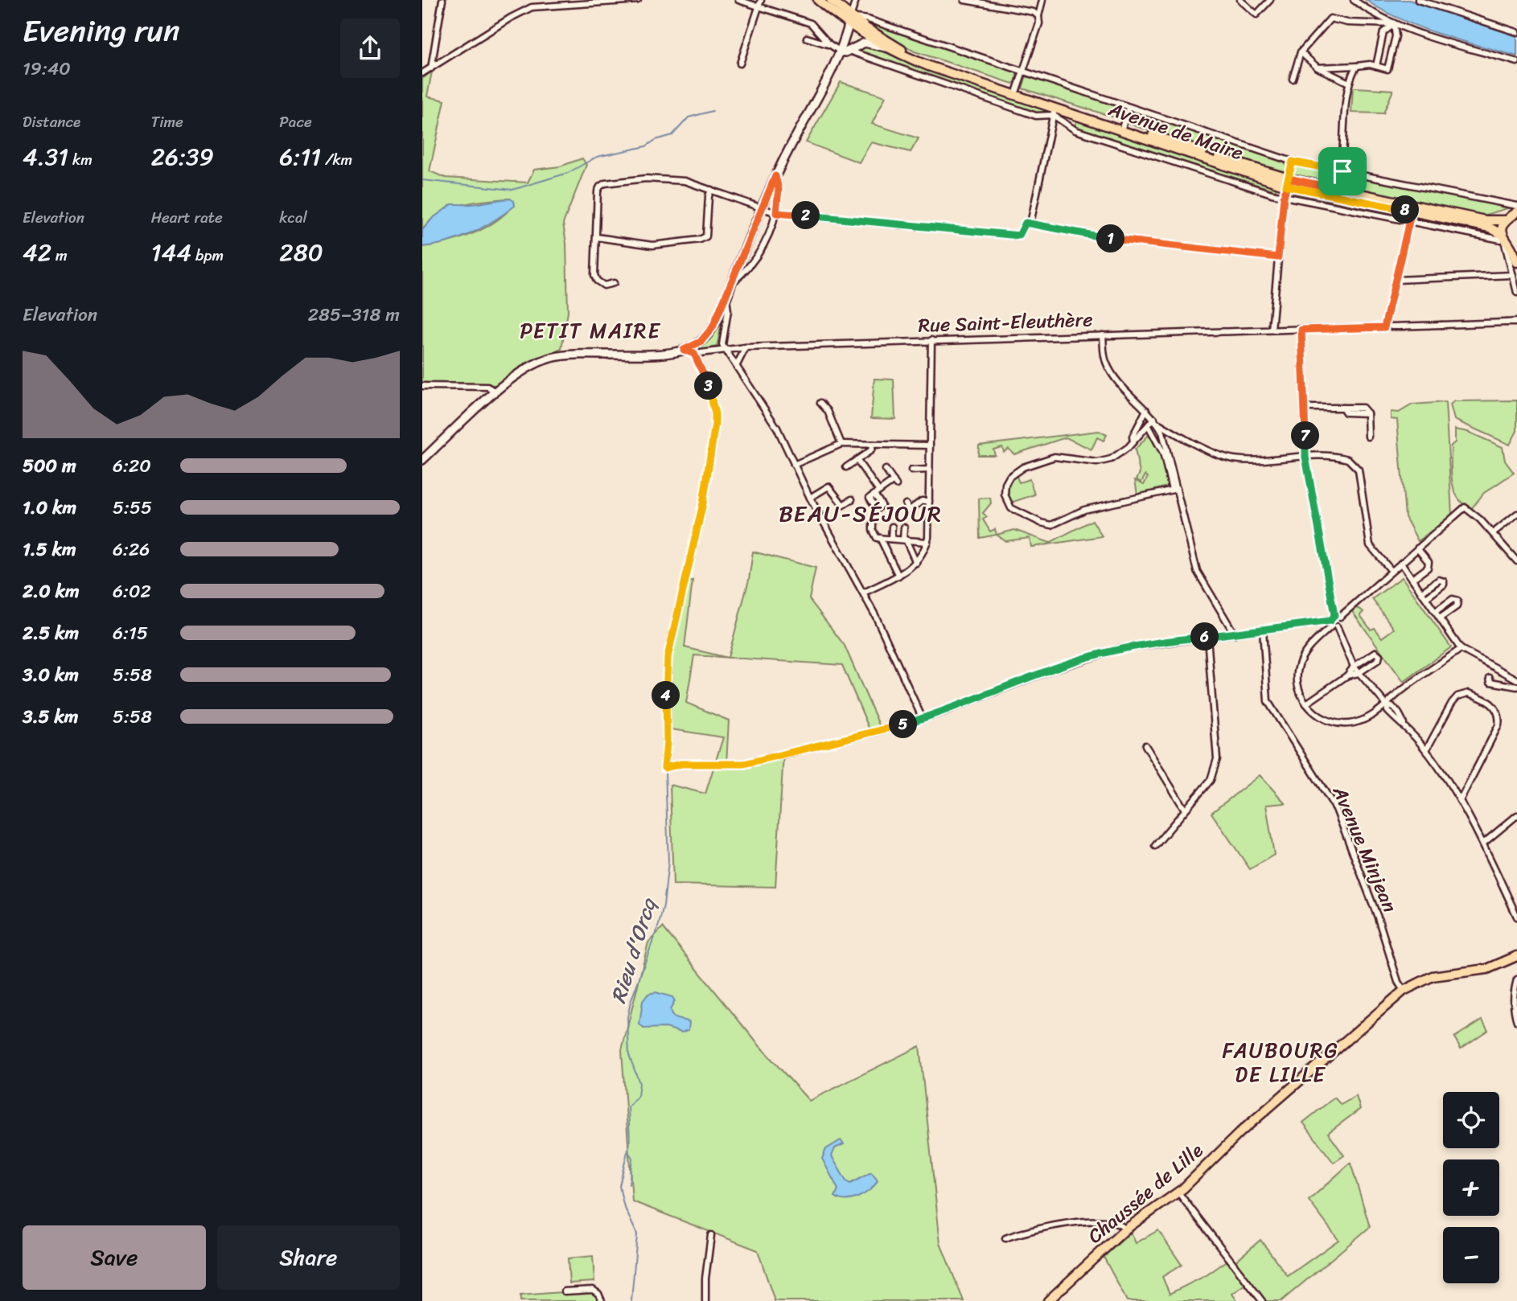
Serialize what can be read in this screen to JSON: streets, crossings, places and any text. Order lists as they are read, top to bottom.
{
  "streets": {
    "main road": ["Avenue de Maire", "Chaussée de Lille"],
    "street": ["Rue Saint-Eleuthère", "Avenue Minjean"]
  },
  "crossings": [
    ["Avenue Minjean", "Chaussée de Lille"]
  ],
  "districts": ["PETIT MAIRE", "BEAU-SÉJOUR", "FAUBOURG DE LILLE"],
  "water": ["Rieu d'Orcq"],
  "page": {
    "heading": ["Evening run", "19:40"],
    "stats": [
      ["Distance", "4.31 km"],
      ["Time", "26:39"],
      ["Pace", "6:11 /km"],
      ["Elevation", "42 m"],
      ["Heart rate", "144 bpm"],
      ["kcal", "280"]
    ],
    "pins": [
      "8",
      "2",
      "1",
      "3",
      "7",
      "6",
      "4",
      "5"
    ],
    "chart": ["Elevation", "285–318 m"],
    "list": [
      {
        "name": "500 m",
        "note": "6:20"
      },
      {
        "name": "1.0 km",
        "note": "5:55"
      },
      {
        "name": "1.5 km",
        "note": "6:26"
      },
      {
        "name": "2.0 km",
        "note": "6:02"
      },
      {
        "name": "2.5 km",
        "note": "6:15"
      },
      {
        "name": "3.0 km",
        "note": "5:58"
      },
      {
        "name": "3.5 km",
        "note": "5:58"
      }
    ],
    "map_buttons": ["+", "−"],
    "buttons": ["Save", "Share"]
  }
}
